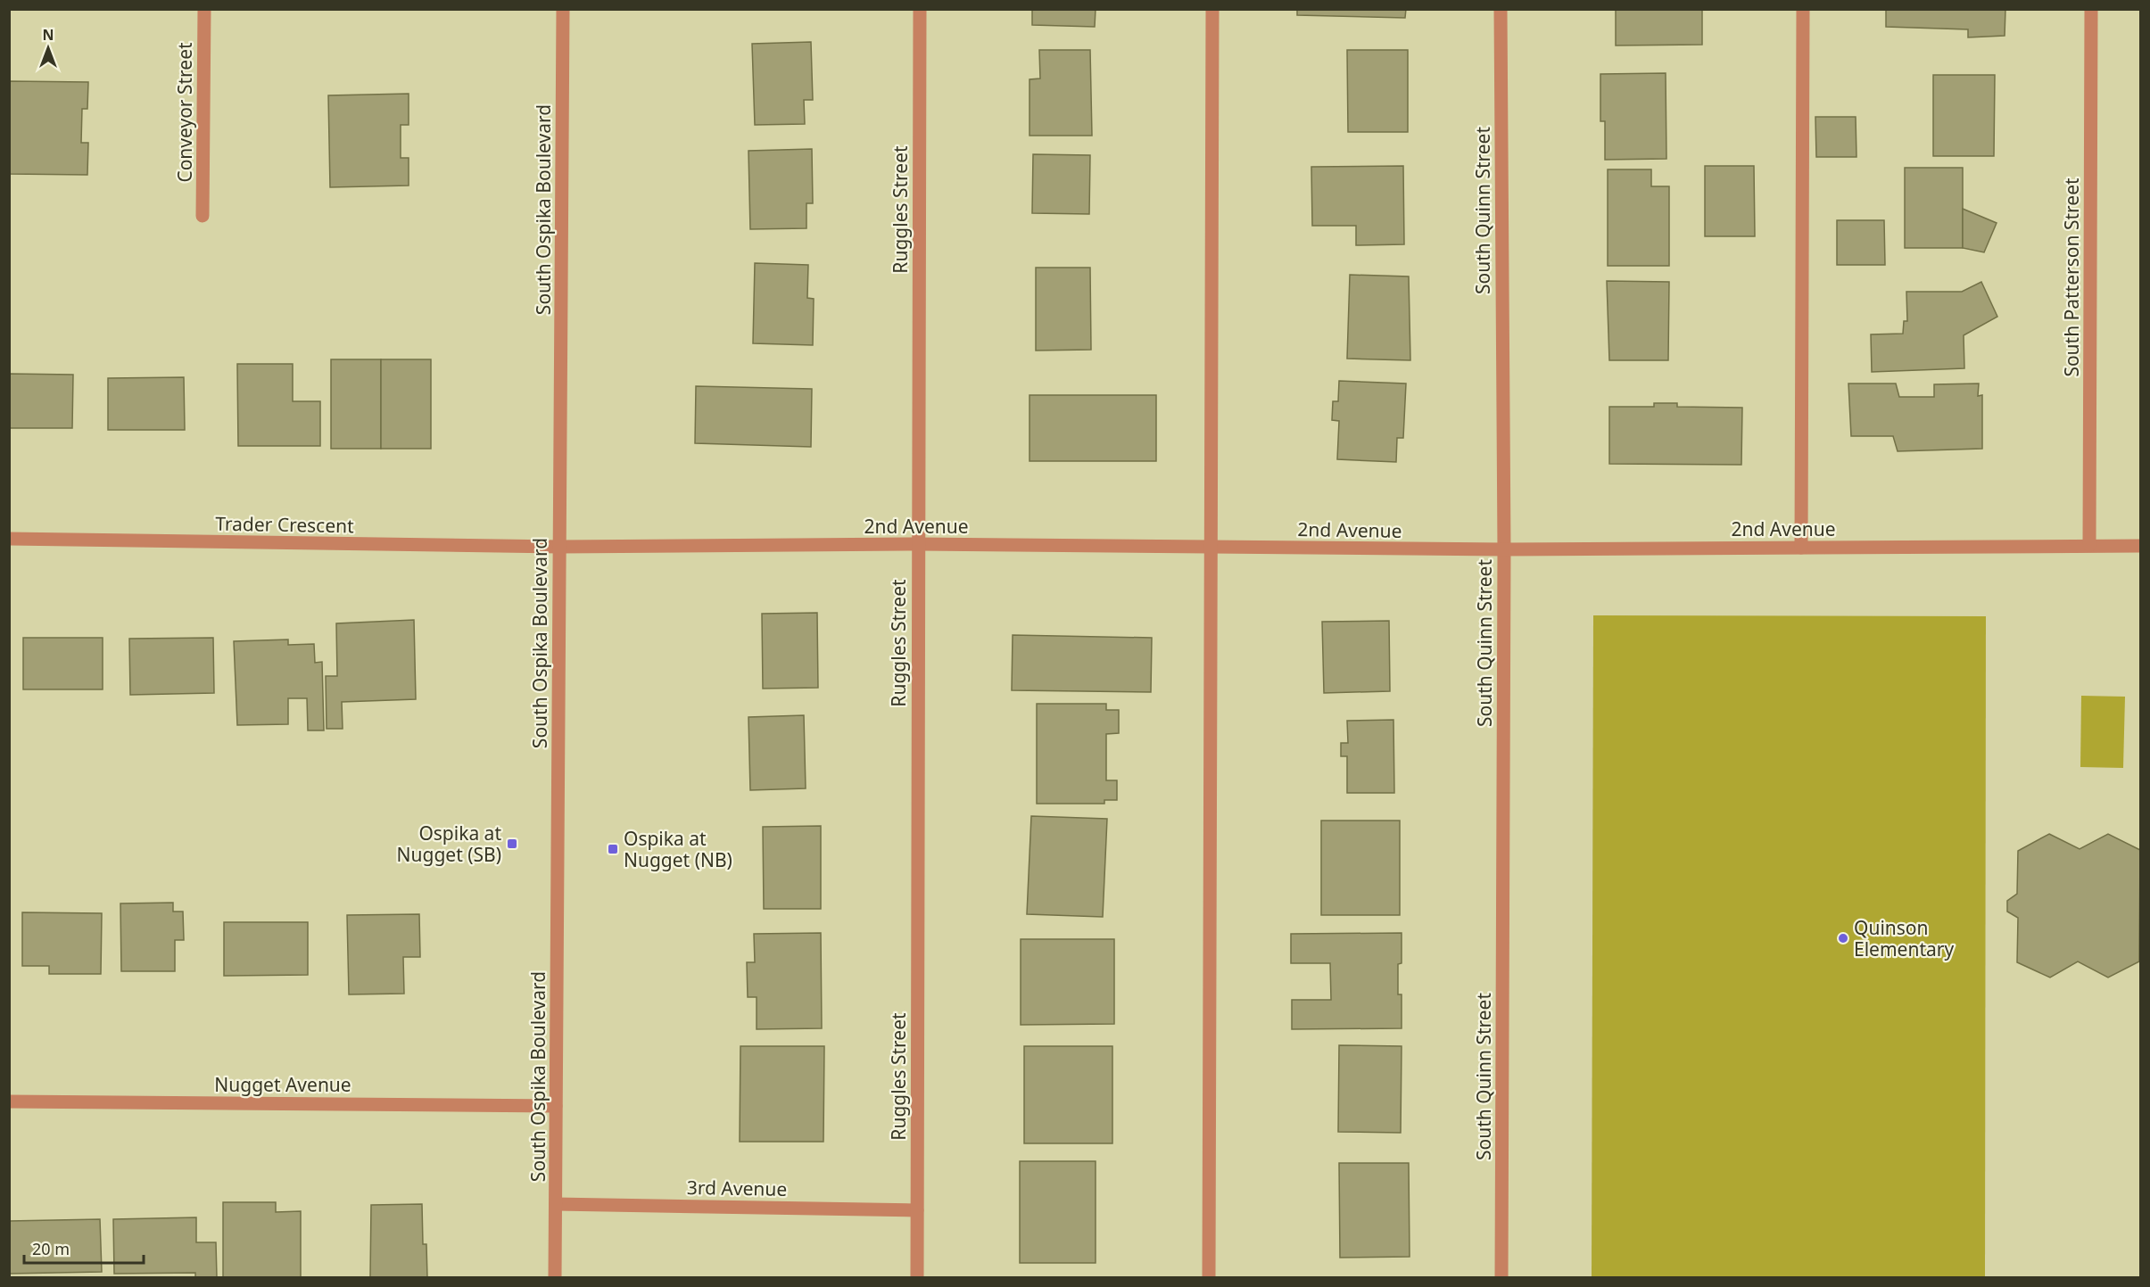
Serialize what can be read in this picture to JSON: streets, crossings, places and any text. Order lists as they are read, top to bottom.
{
  "streets": {
    "street": [
      "Conveyor Street",
      "South Ospika Boulevard",
      "Ruggles Street",
      "South Quinn Street",
      "South Patterson Street",
      "Trader Crescent",
      "2nd Avenue",
      "Nugget Avenue",
      "3rd Avenue"
    ]
  },
  "crossings": [
    ["South Ospika Boulevard", "Trader Crescent"],
    ["South Ospika Boulevard", "2nd Avenue"],
    ["South Ospika Boulevard", "Nugget Avenue"],
    ["South Ospika Boulevard", "3rd Avenue"],
    ["Ruggles Street", "2nd Avenue"],
    ["Ruggles Street", "3rd Avenue"],
    ["South Quinn Street", "2nd Avenue"],
    ["South Patterson Street", "2nd Avenue"],
    ["Trader Crescent", "2nd Avenue"]
  ],
  "places": {
    "transit": ["Ospika at Nugget (SB)", "Ospika at Nugget (NB)"],
    "other": ["Quinson Elementary"]
  },
  "scale_bar": "20 m",
  "north": "top"
}
